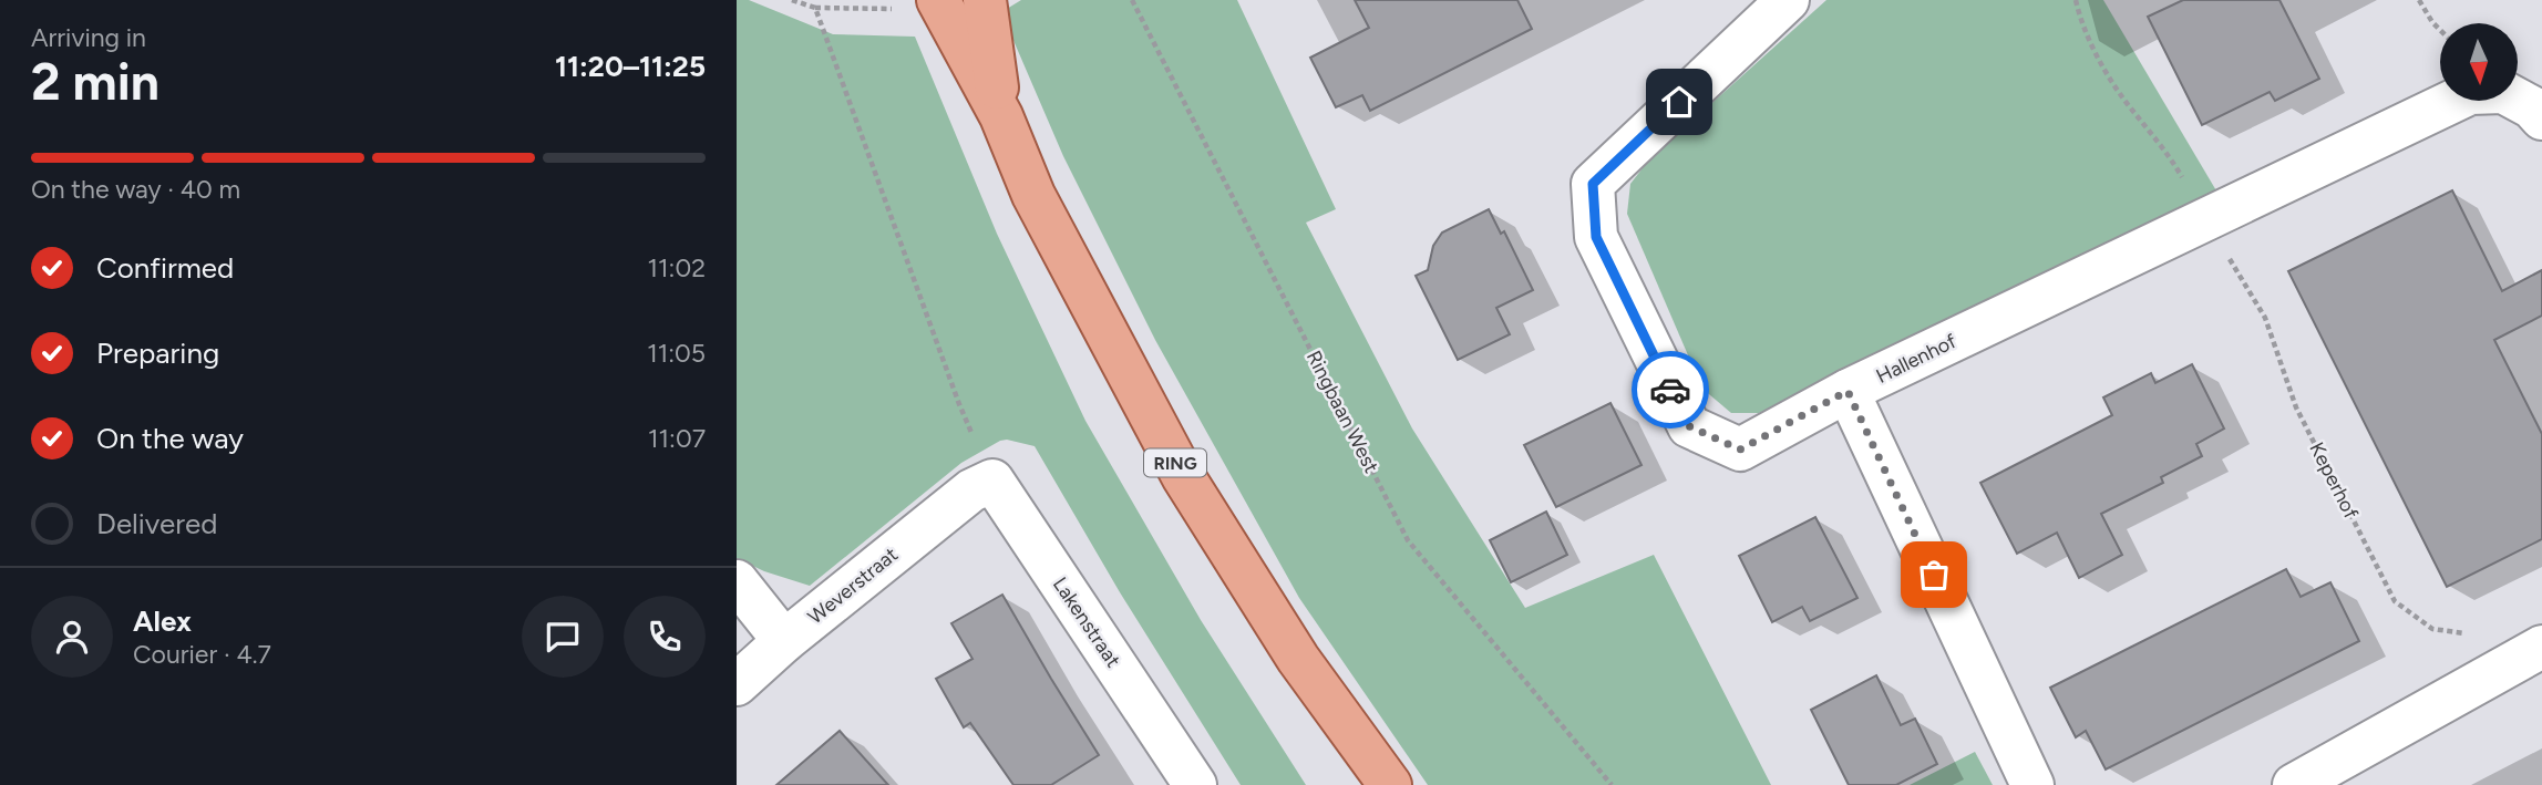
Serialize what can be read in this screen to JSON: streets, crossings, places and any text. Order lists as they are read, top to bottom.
{
  "streets": {
    "main road": ["RING"],
    "street": ["Hallenhof", "Weverstraat", "Lakenstraat"],
    "path": ["Ringbaan West", "Keperhof"]
  },
  "crossings": [
    ["Hallenhof", "Keperhof"],
    ["Weverstraat", "Lakenstraat"]
  ],
  "north": "bottom",
  "page": {
    "heading": ["2 min", "Arriving in", "11:20–11:25"],
    "panel": ["Alex", "Courier · 4.7"],
    "bar": "On the way · 40 m",
    "list": [
      ["Confirmed", "11:02"],
      ["Preparing", "11:05"],
      ["On the way", "11:07"],
      "Delivered"
    ]
  }
}
